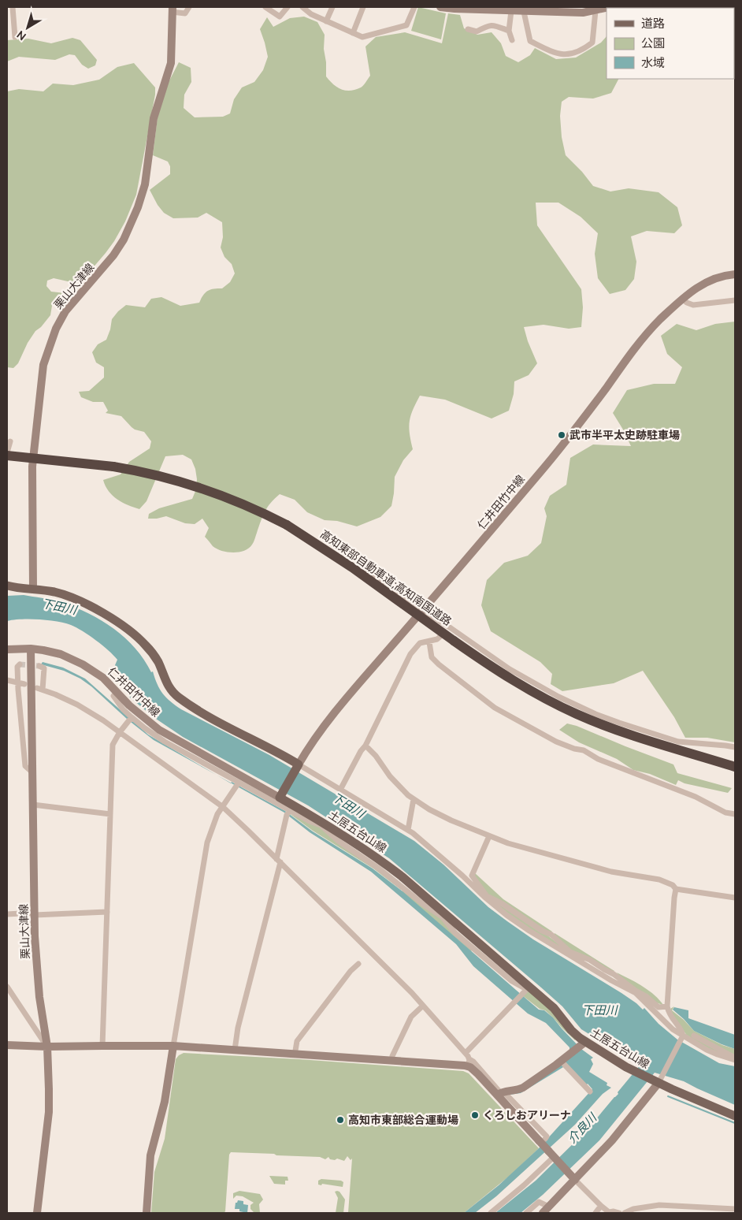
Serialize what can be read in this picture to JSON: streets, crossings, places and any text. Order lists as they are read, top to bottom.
{
  "streets": {
    "highway": ["高知東部自動車道;高知南国道路"],
    "main road": ["栗山大津線", "仁井田竹中線", "土居五台山線"]
  },
  "crossings": [
    ["栗山大津線", "仁井田竹中線"],
    ["仁井田竹中線", "土居五台山線"]
  ],
  "water": ["下田川", "介良川"],
  "places": ["武市半平太史跡駐車場", "くろしおアリーナ", "高知市東部総合運動場"],
  "legend": ["道路", "公園", "水域"],
  "north": "bottom left"
}
